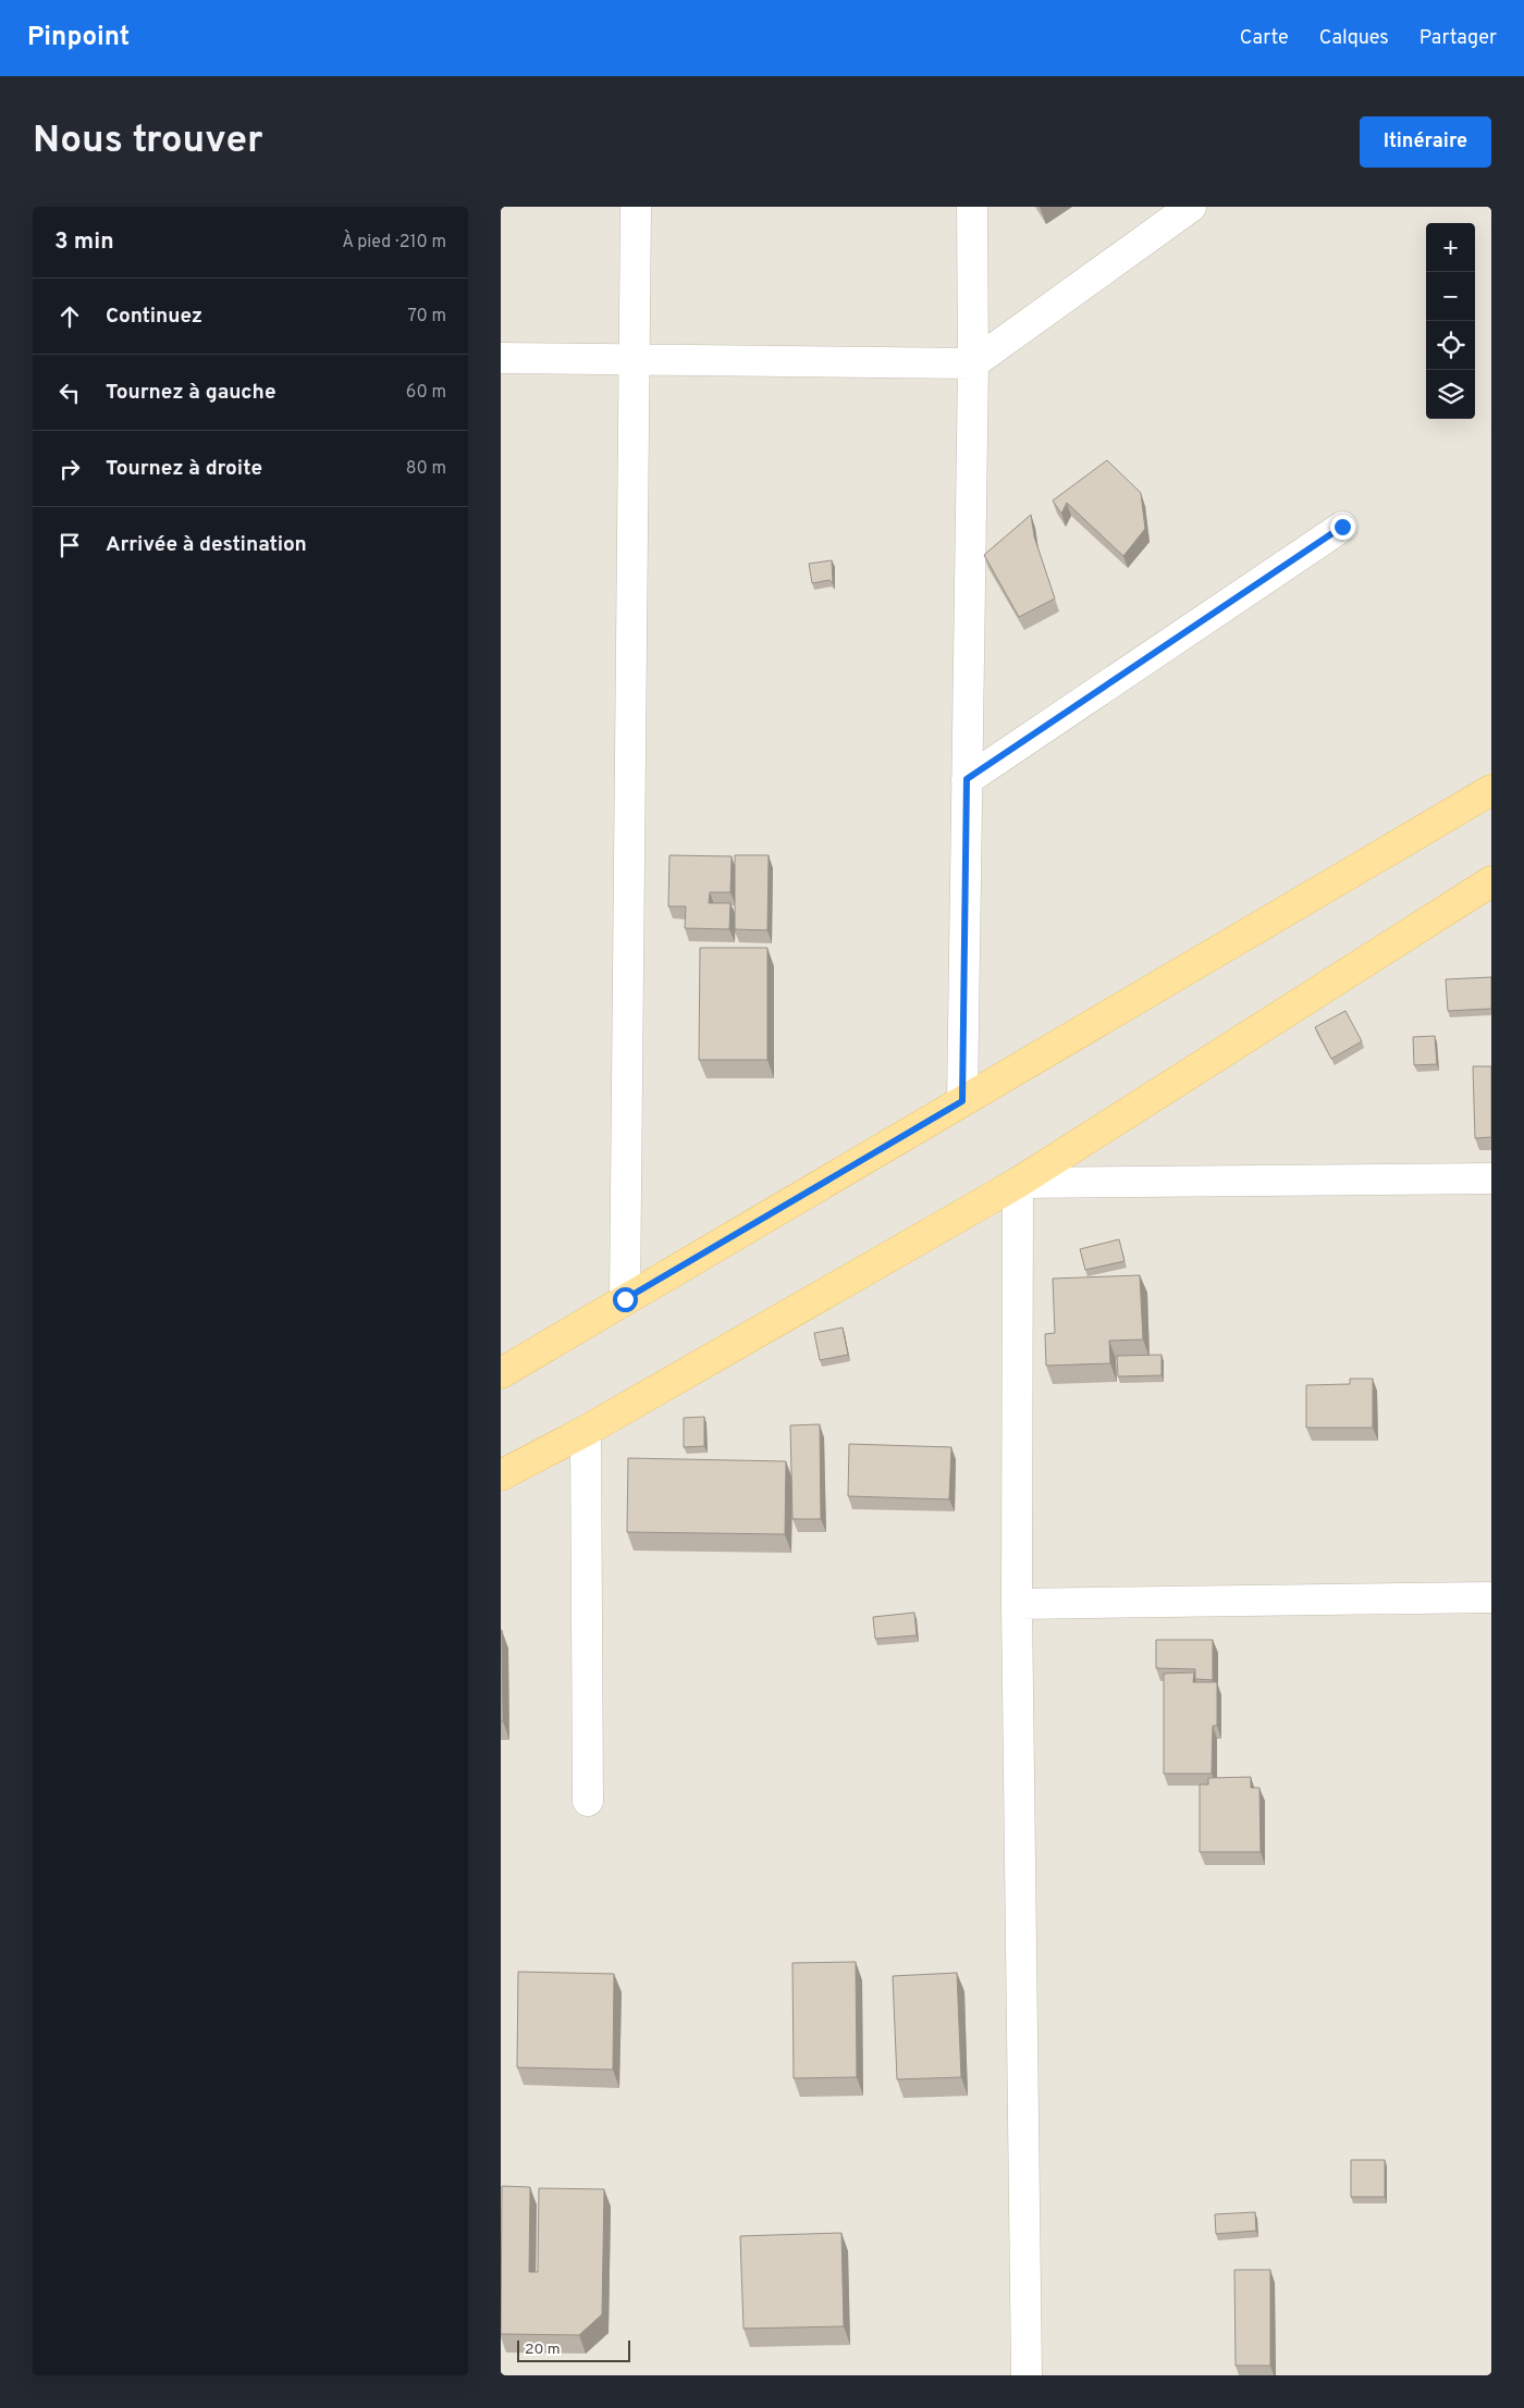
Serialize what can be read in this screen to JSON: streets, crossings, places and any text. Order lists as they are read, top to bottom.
{
  "scale_bar": "20 m",
  "page": {
    "header": "Pinpoint",
    "nav": ["Carte", "Calques", "Partager"],
    "buttons": "Itinéraire",
    "title": "Nous trouver",
    "heading": ["3 min", "À pied · 210 m"],
    "map_buttons": ["+", "−"],
    "list": [
      ["Continuez", "70 m"],
      ["Tournez à gauche", "60 m"],
      ["Tournez à droite", "80 m"],
      "Arrivée à destination"
    ],
    "scale": "20 m"
  }
}
